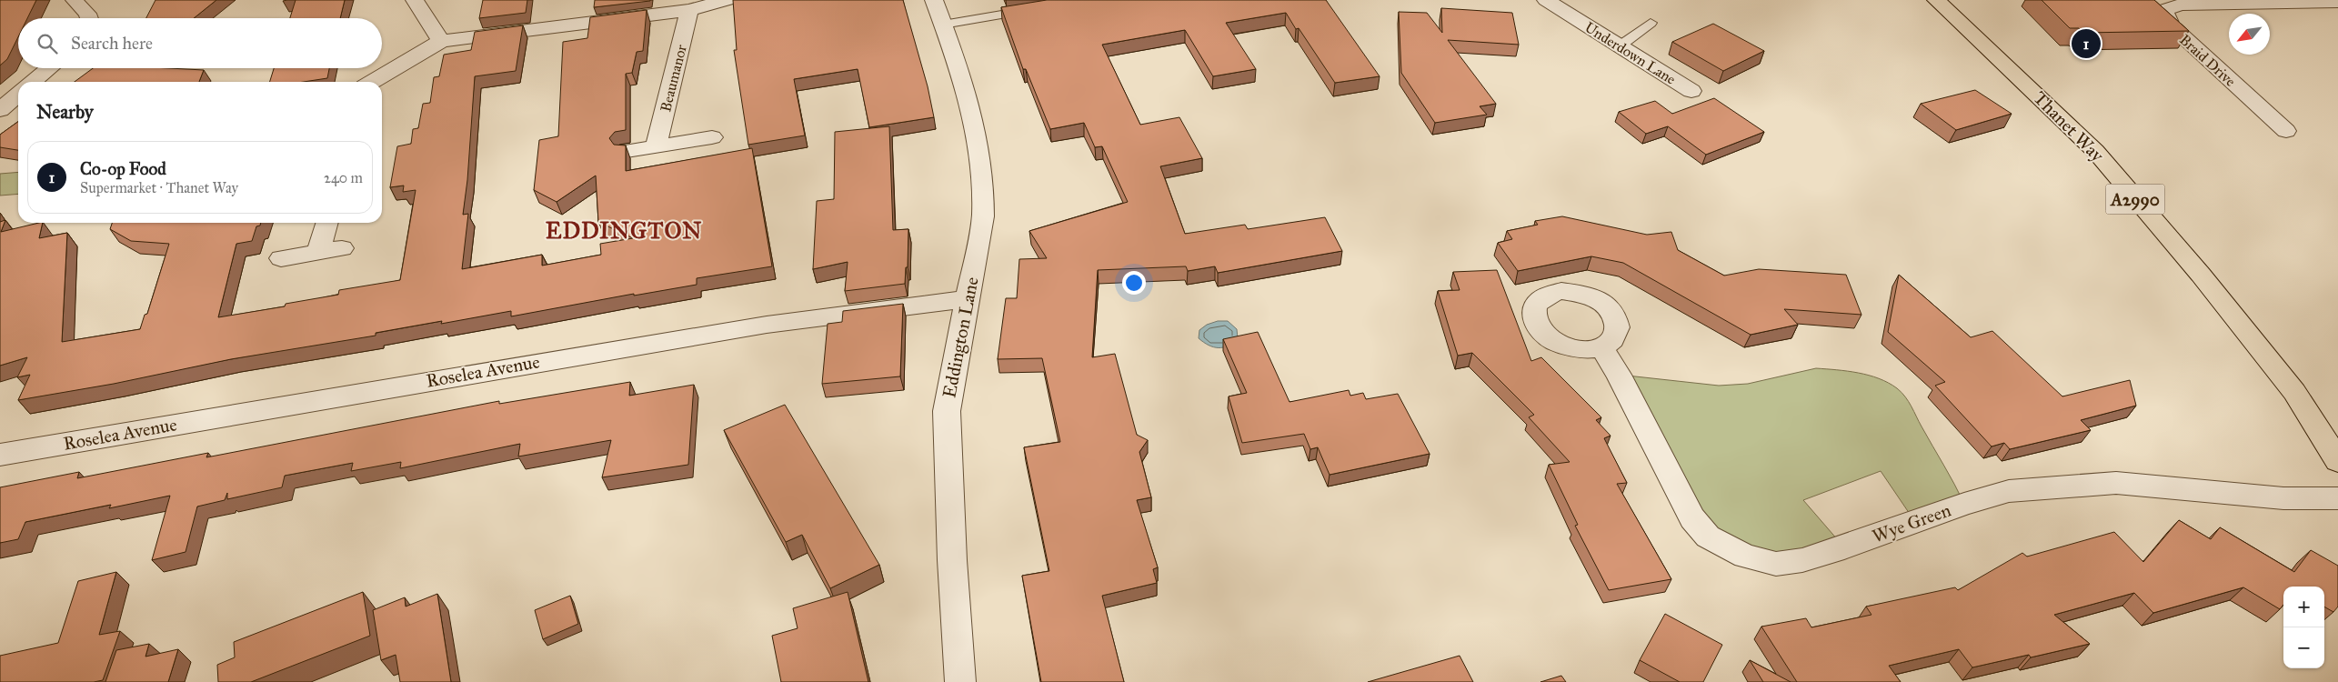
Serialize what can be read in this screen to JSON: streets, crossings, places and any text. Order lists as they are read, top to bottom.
{
  "streets": {
    "main road": ["Thanet Way", "A2990"],
    "street": [
      "Underdown Lane",
      "Braid Drive",
      "Beaumanor",
      "Eddington Lane",
      "Roselea Avenue",
      "Wye Green"
    ]
  },
  "crossings": [
    ["Eddington Lane", "Roselea Avenue"]
  ],
  "districts": ["EDDINGTON"],
  "north": "bottom left",
  "page": {
    "search": "Search here",
    "pins": "1",
    "heading": "Nearby",
    "list": [
      {
        "mark": "1",
        "name": "Co-op Food",
        "note": "Supermarket · Thanet Way",
        "value": "240 m"
      }
    ],
    "map_buttons": ["+", "−"]
  }
}
